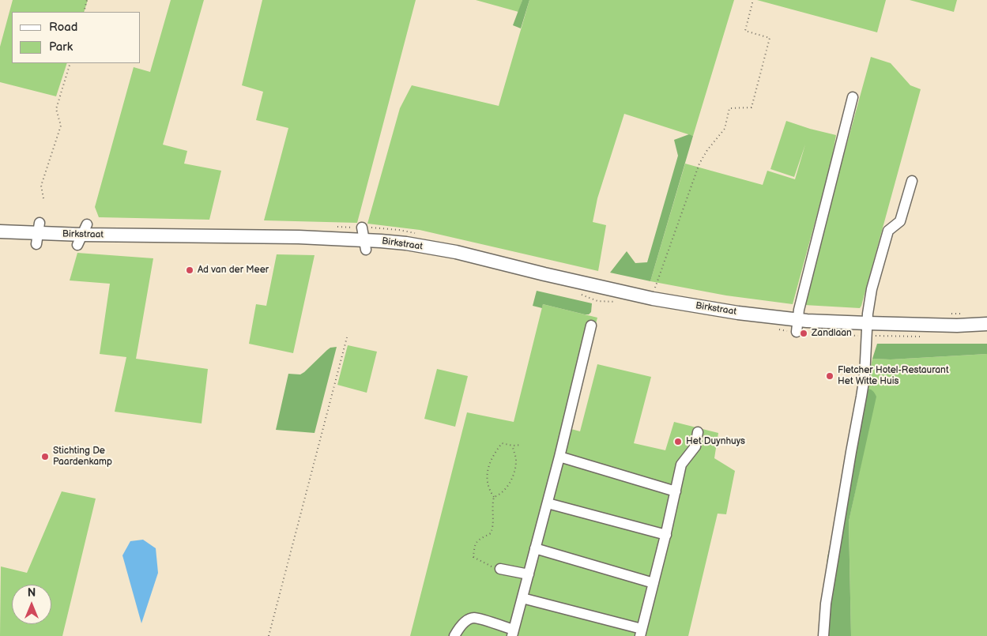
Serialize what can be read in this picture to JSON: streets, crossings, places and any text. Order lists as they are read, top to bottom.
{
  "streets": {
    "main road": ["Birkstraat"]
  },
  "places": [
    "Ad van der Meer",
    "Zandlaan",
    "Fletcher Hotel-Restaurant Het Witte Huis",
    "Het Duynhuys",
    "Stichting De Paardenkamp"
  ],
  "legend": ["Road", "Park"],
  "north": "top"
}
